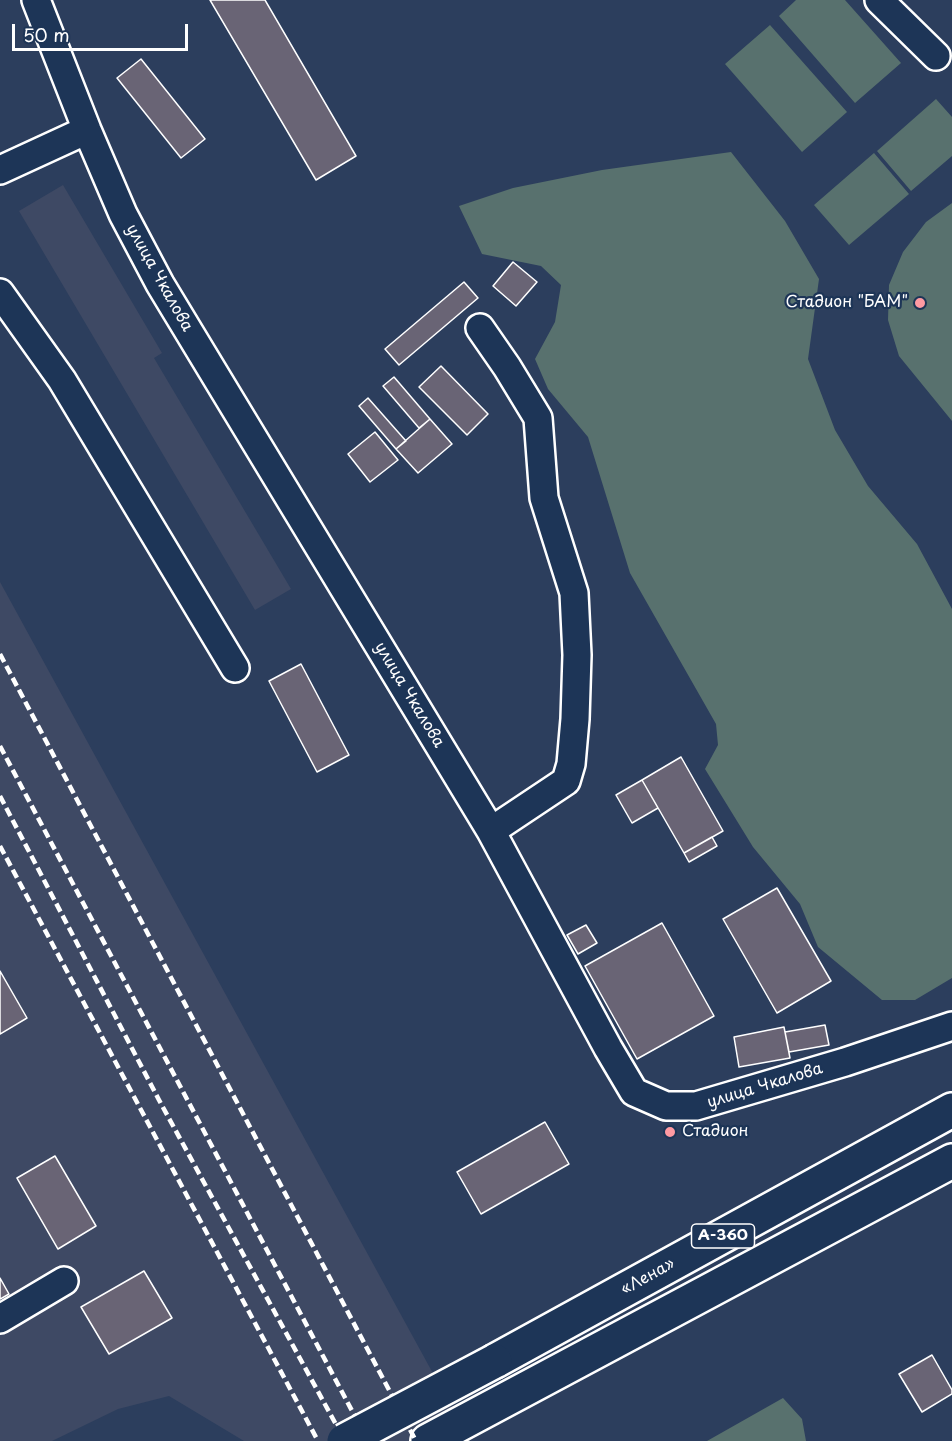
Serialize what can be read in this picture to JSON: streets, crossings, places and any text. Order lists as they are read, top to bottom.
{
  "streets": {
    "highway": ["А-360", "«Лена»"],
    "street": ["улица Чкалова"]
  },
  "places": ["Стадион \"БАМ\"", "Стадион"],
  "scale_bar": "50 m"
}
